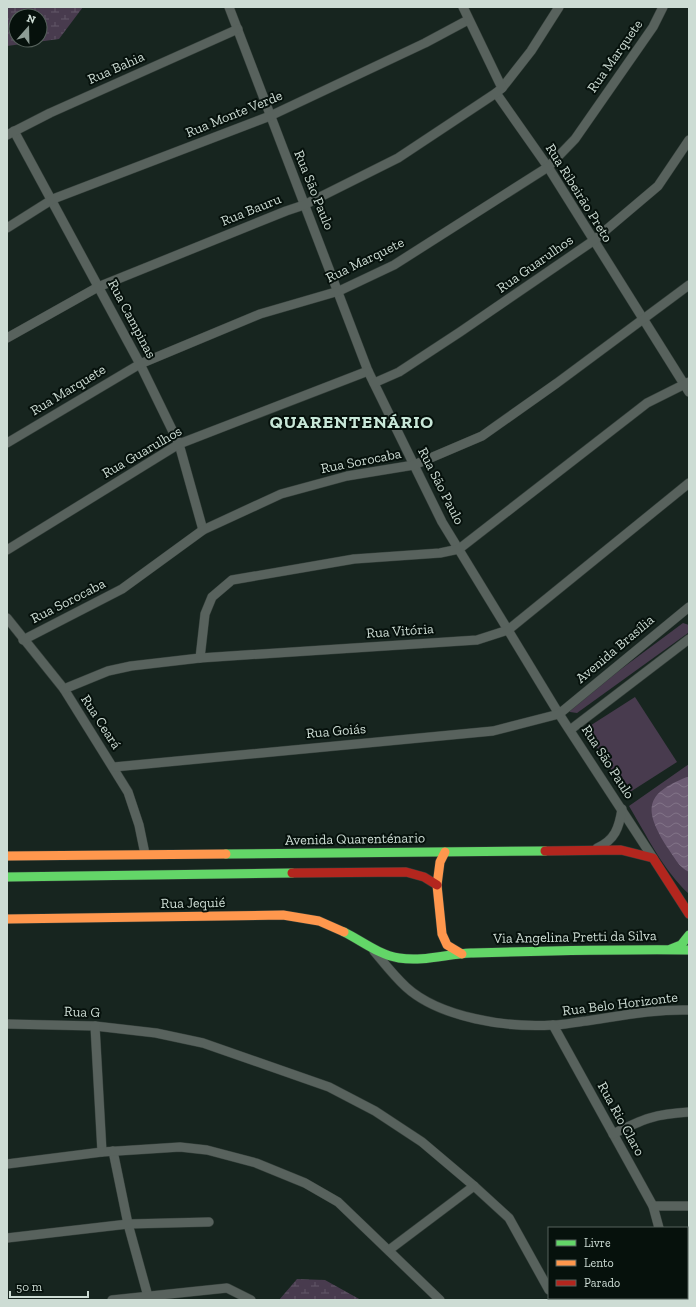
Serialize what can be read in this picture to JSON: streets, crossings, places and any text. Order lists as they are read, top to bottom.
{
  "streets": {
    "main road": ["Avenida Quarenténario", "Rua Jequié", "Via Angelina Pretti da Silva"],
    "street": [
      "Rua Marquete",
      "Rua Bahia",
      "Rua Monte Verde",
      "Rua São Paulo",
      "Rua Ribeirão Preto",
      "Rua Bauru",
      "Rua Guarulhos",
      "Rua Campinas",
      "Rua Sorocaba",
      "Rua Vitória",
      "Avenida Brasília",
      "Rua Ceará",
      "Rua Goiás",
      "Rua Belo Horizonte",
      "Rua G",
      "Rua Rio Claro"
    ]
  },
  "crossings": [
    ["Rua Marquete", "Rua São Paulo"],
    ["Rua Marquete", "Rua Ribeirão Preto"],
    ["Rua Marquete", "Rua Campinas"],
    ["Rua Bahia", "Rua São Paulo"],
    ["Rua Bahia", "Rua Campinas"],
    ["Rua Monte Verde", "Rua São Paulo"],
    ["Rua Monte Verde", "Rua Ribeirão Preto"],
    ["Rua Monte Verde", "Rua Campinas"],
    ["Rua São Paulo", "Rua Bauru"],
    ["Rua São Paulo", "Rua Guarulhos"],
    ["Rua São Paulo", "Rua Sorocaba"],
    ["Rua São Paulo", "Rua Vitória"],
    ["Rua São Paulo", "Avenida Brasília"],
    ["Rua São Paulo", "Rua Goiás"],
    ["Rua São Paulo", "Avenida Quarenténario"],
    ["Rua Ribeirão Preto", "Rua Bauru"],
    ["Rua Ribeirão Preto", "Rua Guarulhos"],
    ["Rua Ribeirão Preto", "Rua Sorocaba"],
    ["Rua Bauru", "Rua Campinas"],
    ["Rua Guarulhos", "Rua Campinas"],
    ["Rua Campinas", "Rua Sorocaba"],
    ["Rua Sorocaba", "Rua Ceará"],
    ["Rua Vitória", "Rua Ceará"],
    ["Avenida Brasília", "Rua Goiás"],
    ["Rua Ceará", "Rua Goiás"],
    ["Rua Ceará", "Avenida Quarenténario"],
    ["Rua Jequié", "Via Angelina Pretti da Silva"],
    ["Rua Jequié", "Rua Belo Horizonte"],
    ["Rua Belo Horizonte", "Rua Rio Claro"]
  ],
  "districts": ["QUARENTENÁRIO"],
  "legend": ["Livre", "Lento", "Parado"],
  "scale_bar": "50 m",
  "north": "top"
}
